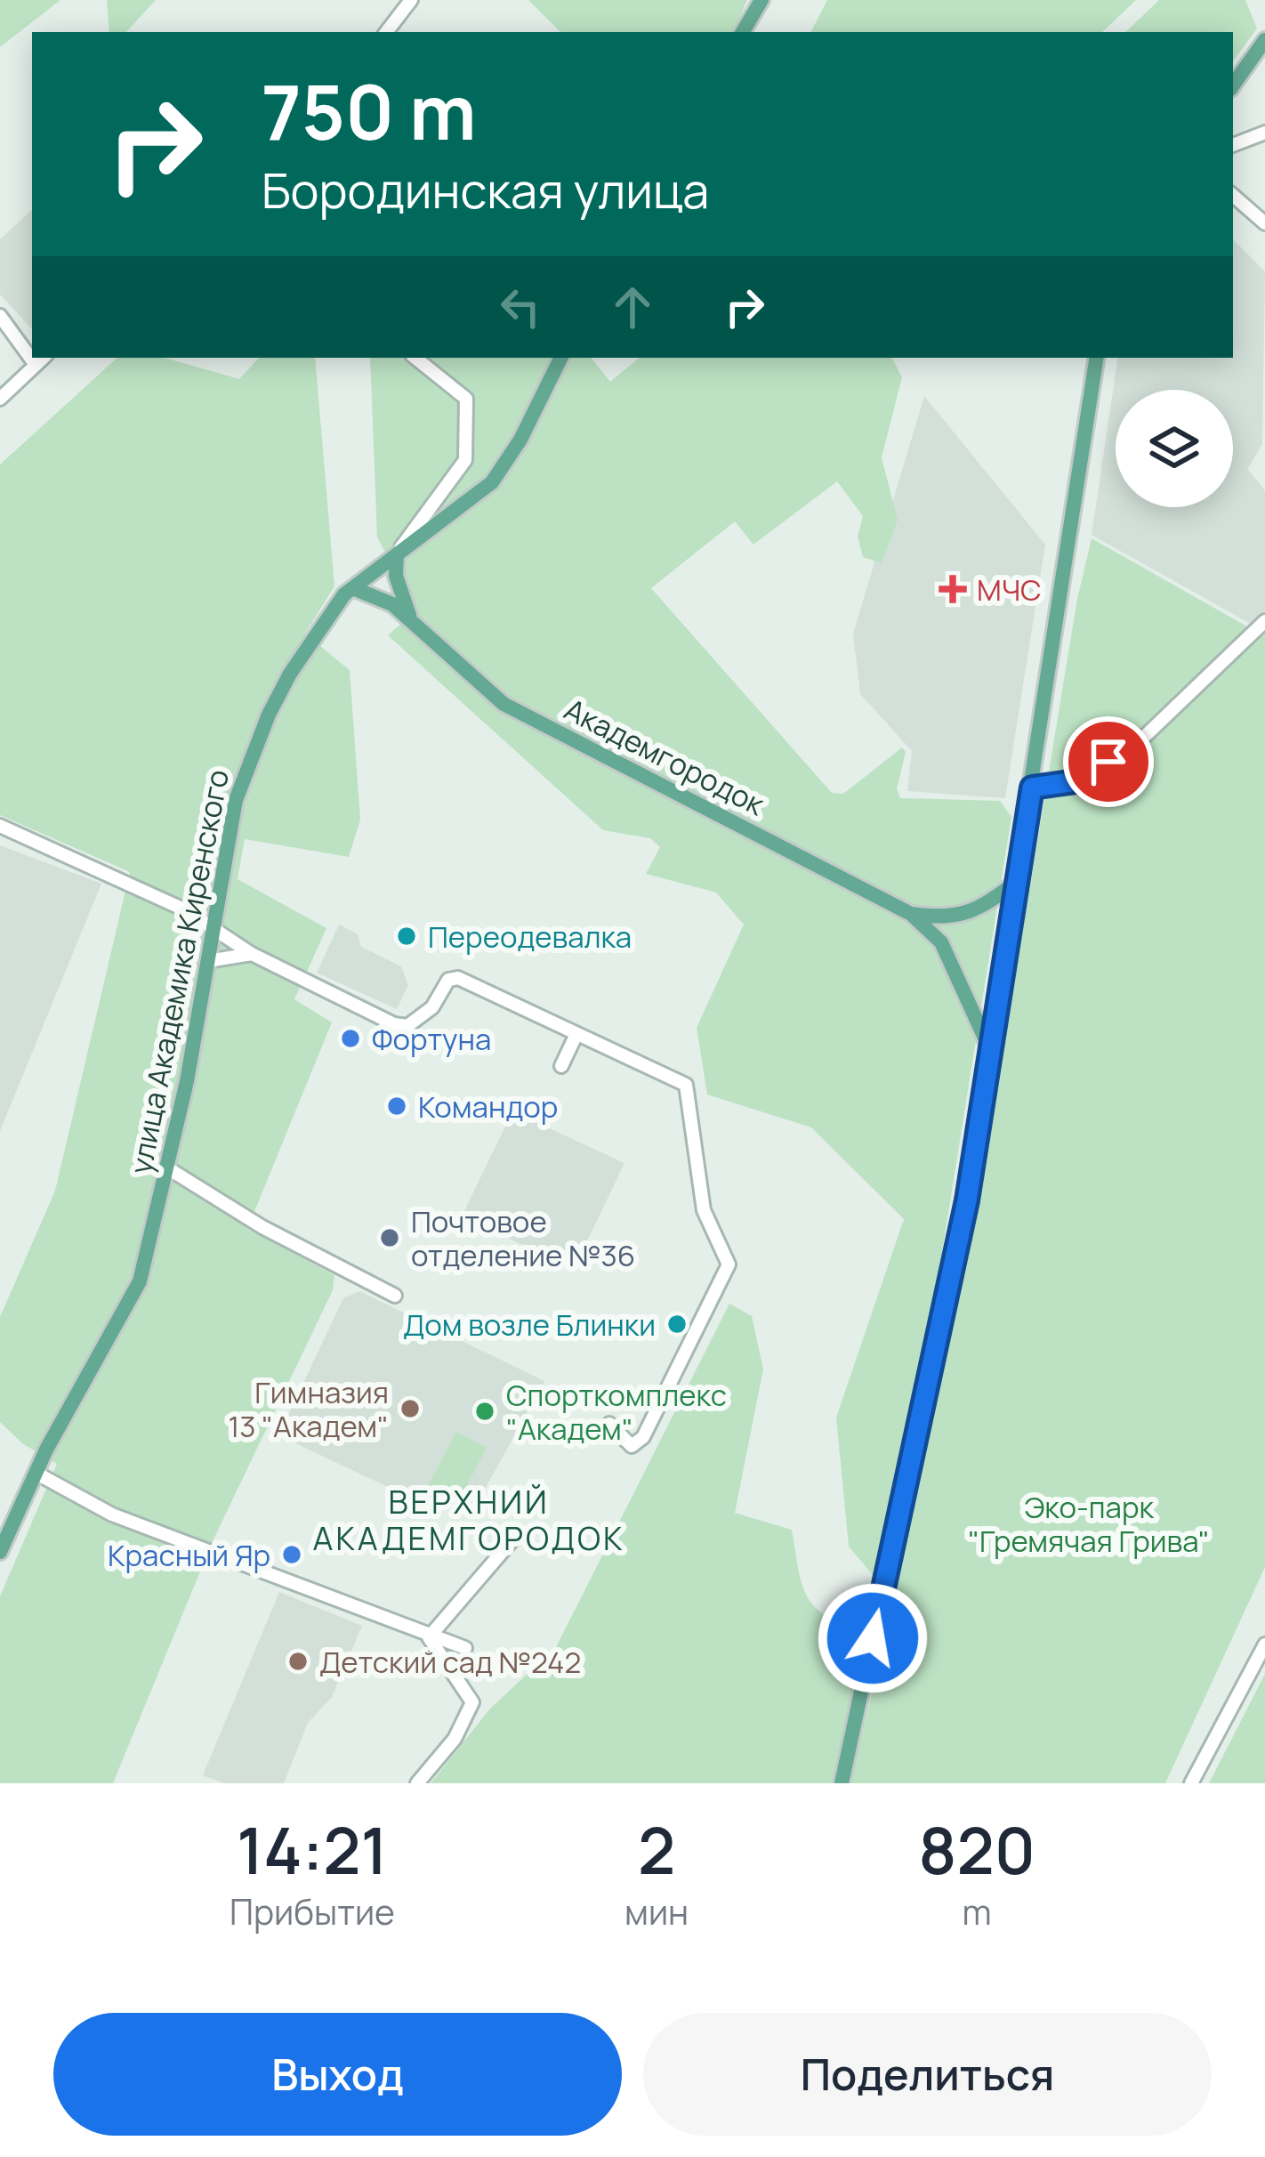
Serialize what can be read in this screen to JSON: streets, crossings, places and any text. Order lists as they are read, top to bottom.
{
  "streets": {
    "main road": ["Академгородок", "улица Академика Киренского"]
  },
  "crossings": [
    ["Академгородок", "улица Академика Киренского"]
  ],
  "districts": ["ВЕРХНИЙ АКАДЕМГОРОДОК"],
  "parks": ["Эко-парк \"Гремячая Грива\""],
  "places": {
    "health": ["МЧС"],
    "other": [
      "Переодевалка",
      "Фортуна",
      "Командор",
      "Почтовое отделение №36",
      "Дом возле Блинки",
      "Гимназия 13 \"Академ\"",
      "Спорткомплекс \"Академ\"",
      "Красный Яр",
      "Детский сад №242"
    ]
  },
  "page": {
    "turn": ["750 m", "Бородинская улица"],
    "eta": [
      "14:21",
      "Прибытие",
      "2",
      "мин",
      "820",
      "m"
    ],
    "buttons": ["Выход", "Поделиться"]
  }
}
